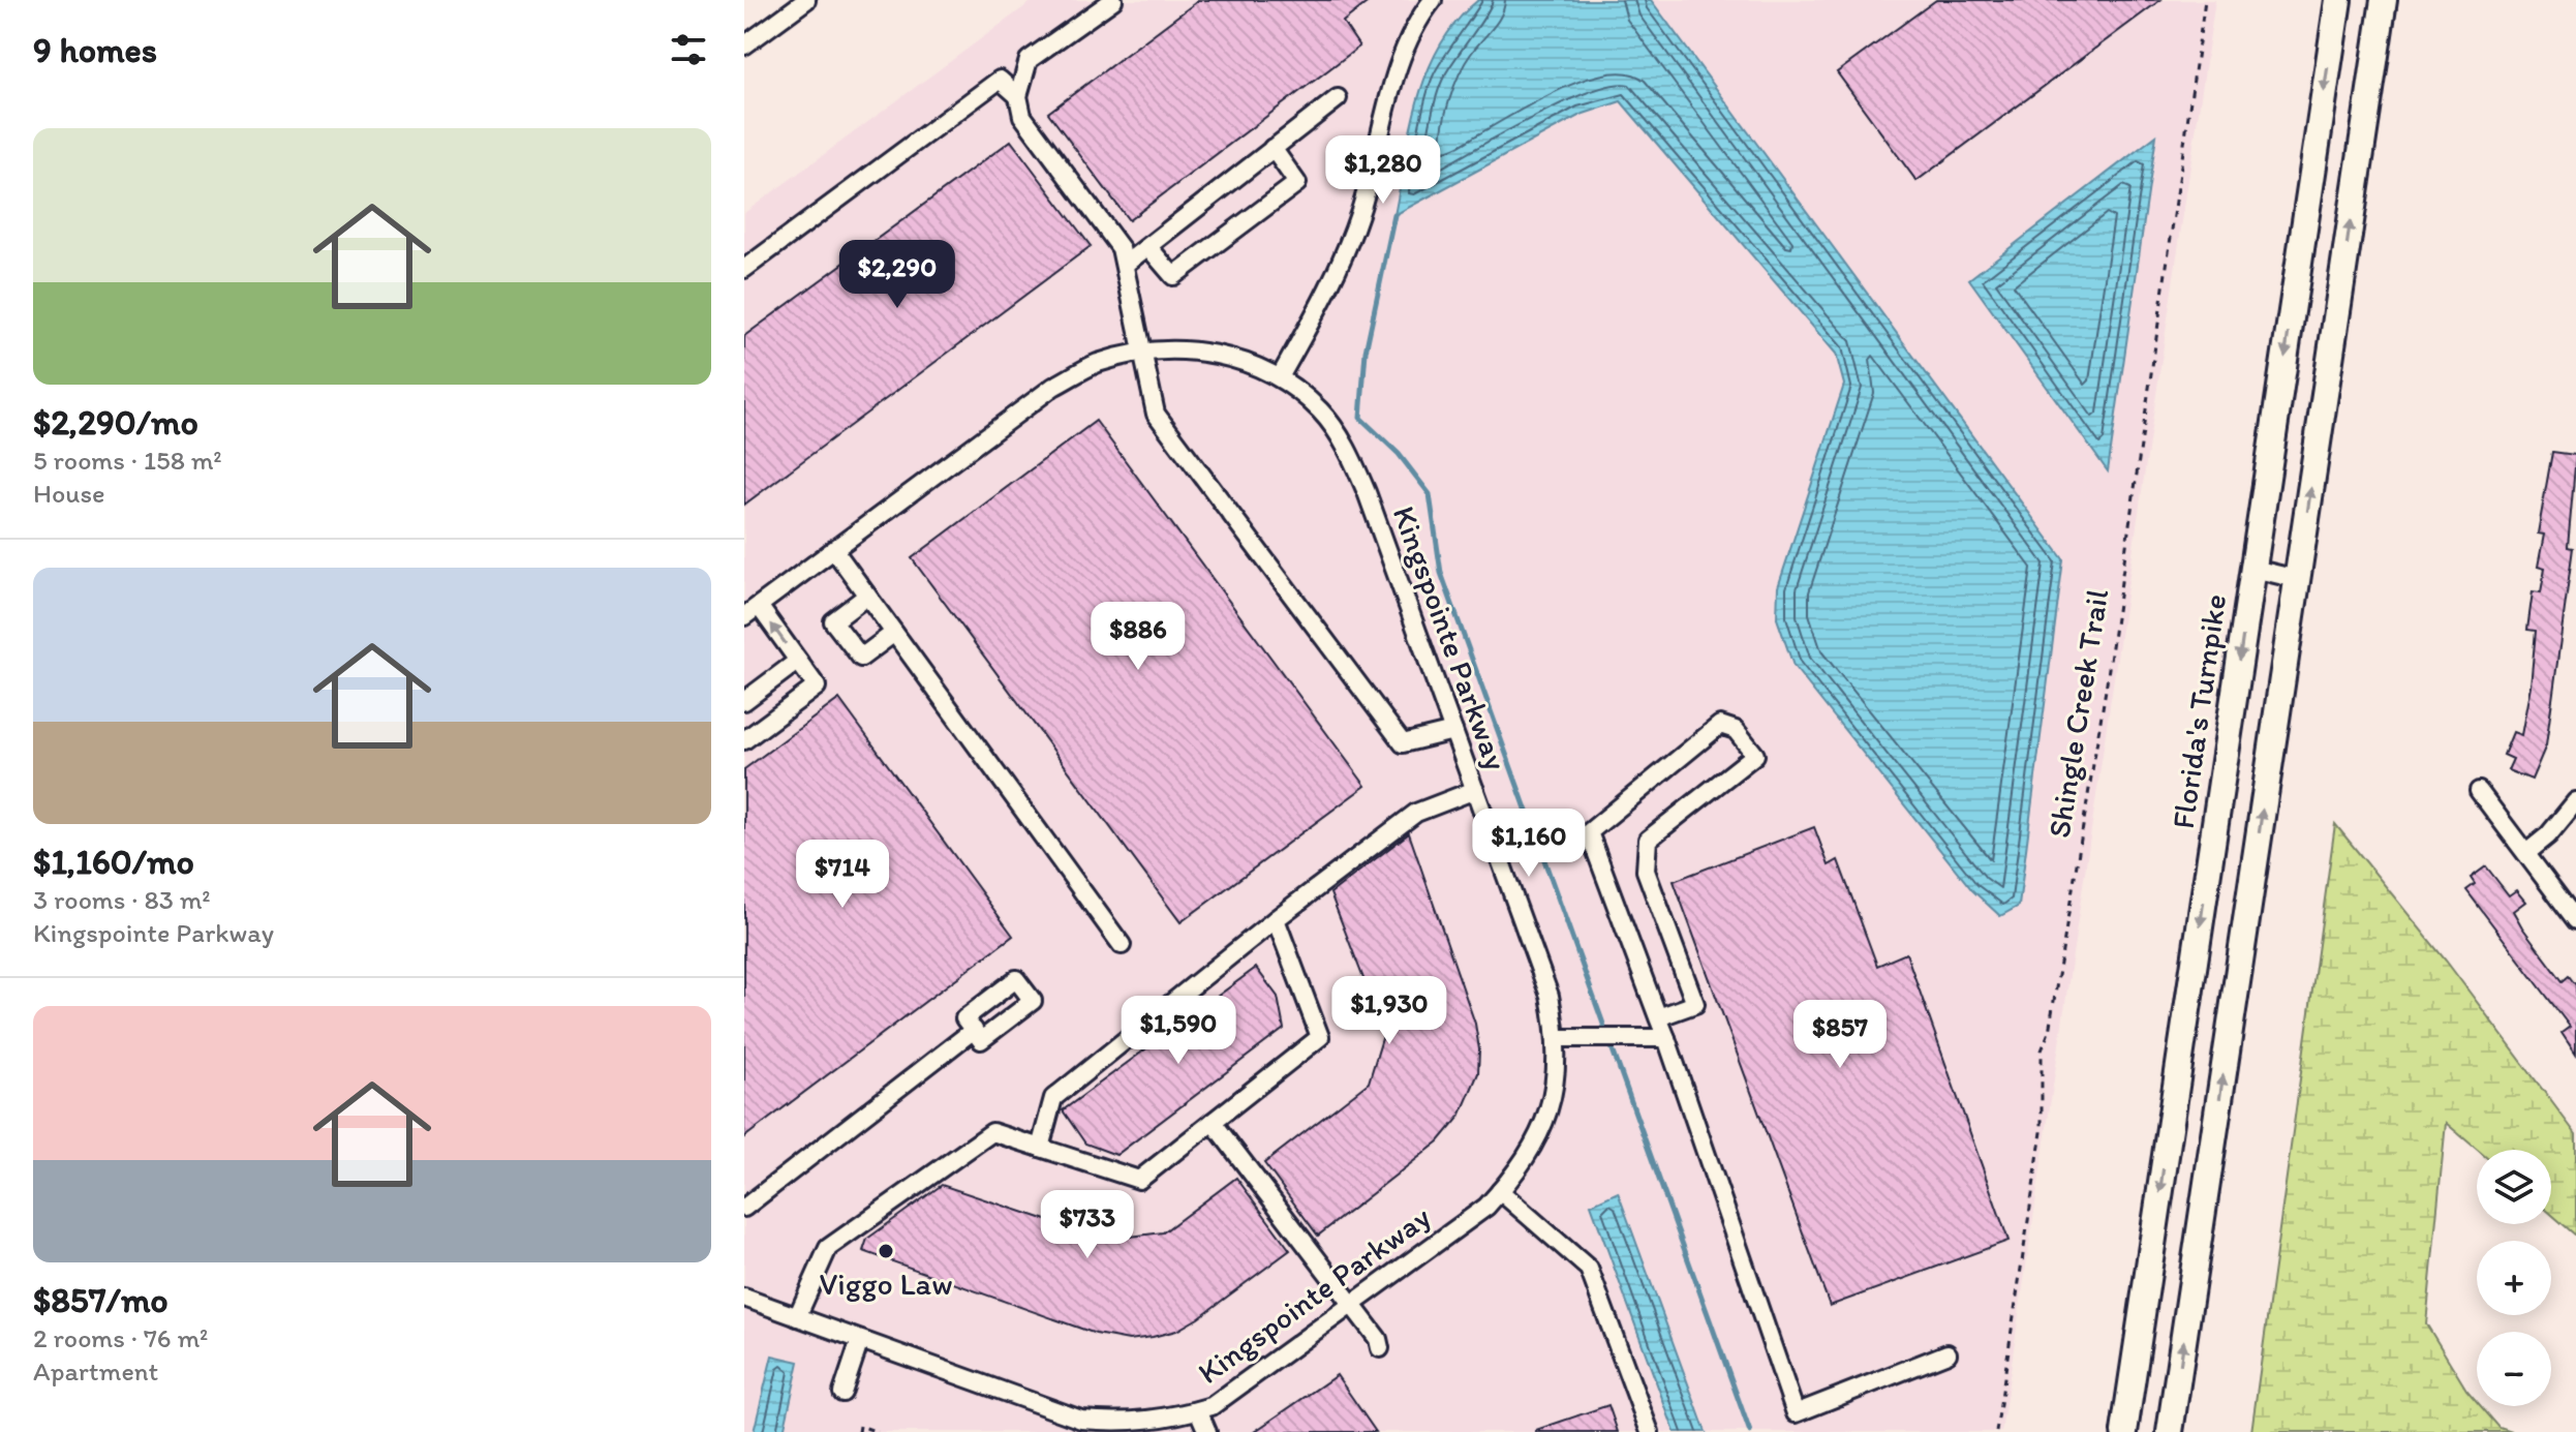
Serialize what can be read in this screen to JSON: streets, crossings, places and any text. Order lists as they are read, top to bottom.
{
  "streets": {
    "highway": ["Florida's Turnpike"],
    "street": ["Kingspointe Parkway"],
    "path": ["Shingle Creek Trail"]
  },
  "places": ["Viggo Law"],
  "page": {
    "heading": "9 homes",
    "list": [
      {
        "name": "$2,290/mo",
        "note": "5 rooms · 158 m² · House"
      },
      {
        "name": "$1,160/mo",
        "note": "3 rooms · 83 m² · Kingspointe Parkway"
      },
      {
        "name": "$857/mo",
        "note": "2 rooms · 76 m² · Apartment"
      }
    ],
    "price": [
      "$1,280",
      "$2,290",
      "$886",
      "$1,160",
      "$714",
      "$1,930",
      "$1,590",
      "$857",
      "$733"
    ],
    "map_buttons": ["+", "−"]
  }
}
